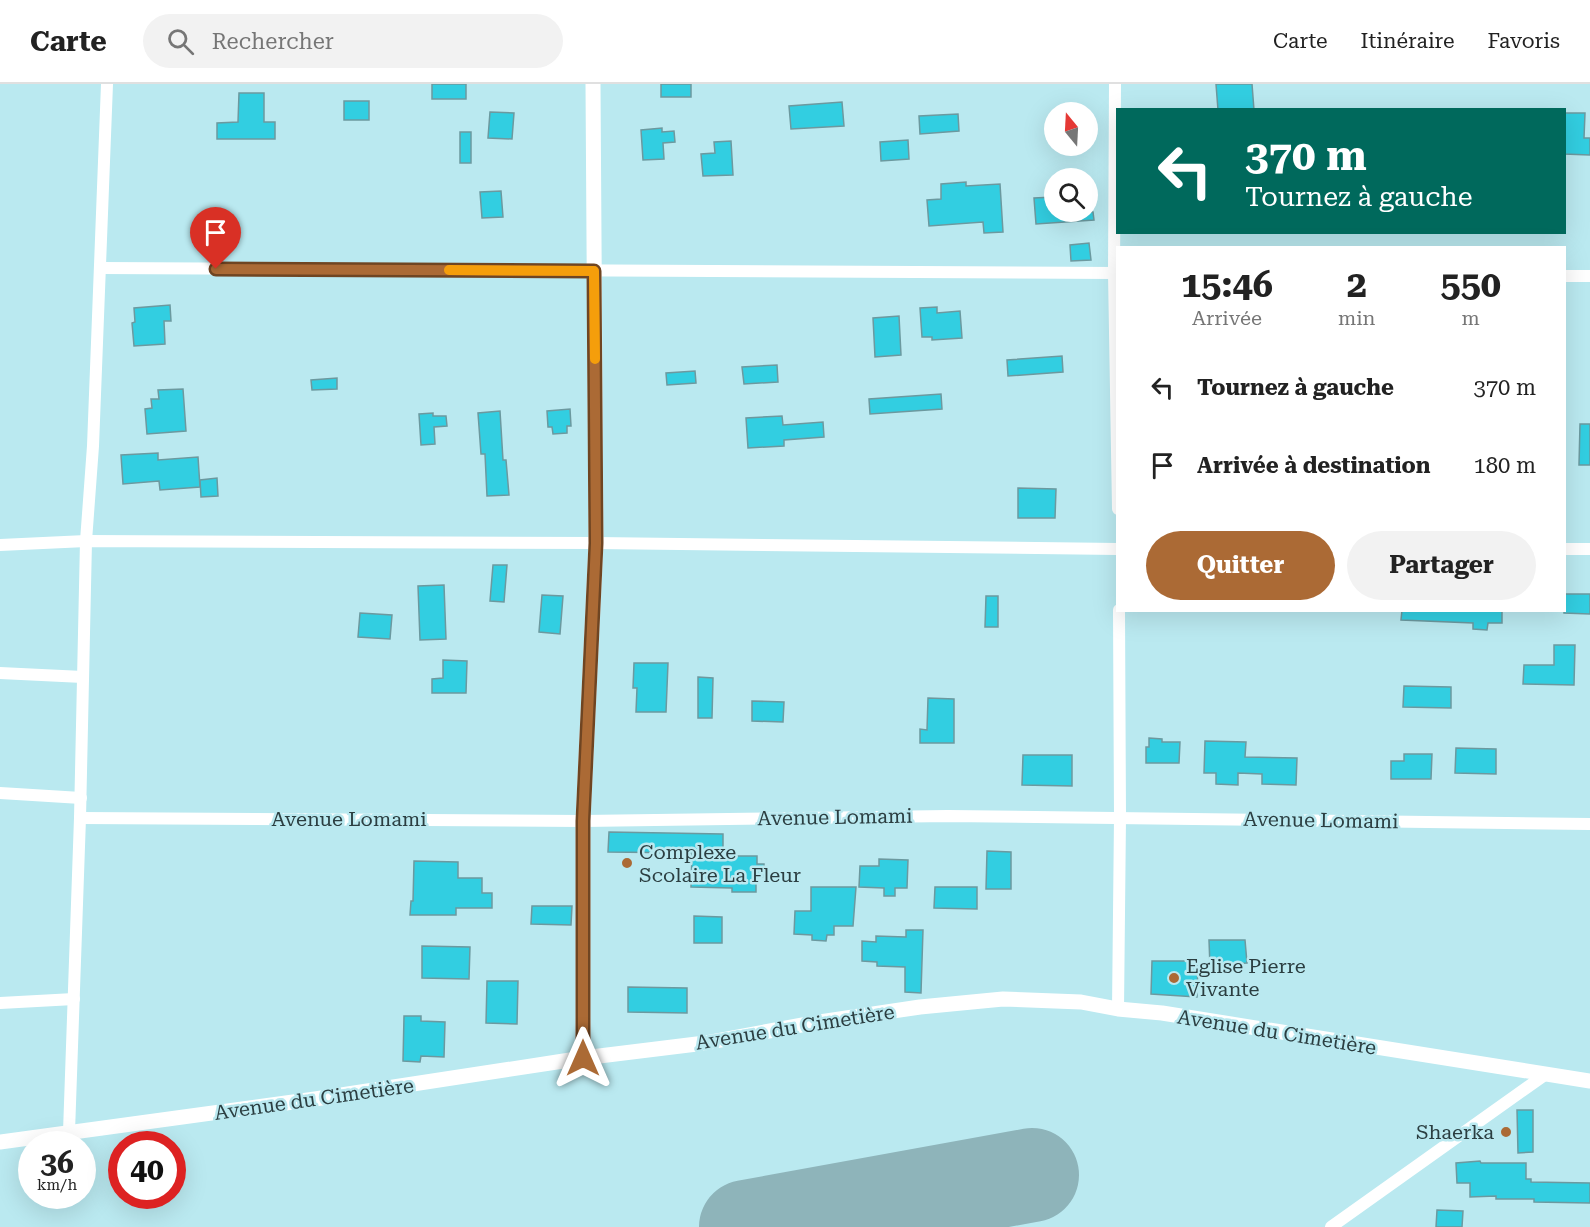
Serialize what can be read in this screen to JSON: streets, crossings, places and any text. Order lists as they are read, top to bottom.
{
  "streets": {
    "street": ["Avenue Lomami", "Avenue du Cimetière"]
  },
  "places": ["Complexe Scolaire La Fleur", "Eglise Pierre Vivante", "Shaerka"],
  "north": "top",
  "page": {
    "header": "Carte",
    "search": "Rechercher",
    "nav": ["Carte", "Itinéraire", "Favoris"],
    "turn": ["370 m", "Tournez à gauche"],
    "eta": [
      "15:46",
      "Arrivée",
      "2",
      "min",
      "550",
      "m"
    ],
    "list": [
      {
        "name": "Tournez à gauche",
        "value": "370 m"
      },
      {
        "name": "Arrivée à destination",
        "value": "180 m"
      }
    ],
    "buttons": ["Quitter", "Partager"],
    "speed": "36 km/h",
    "limit": "40"
  }
}
